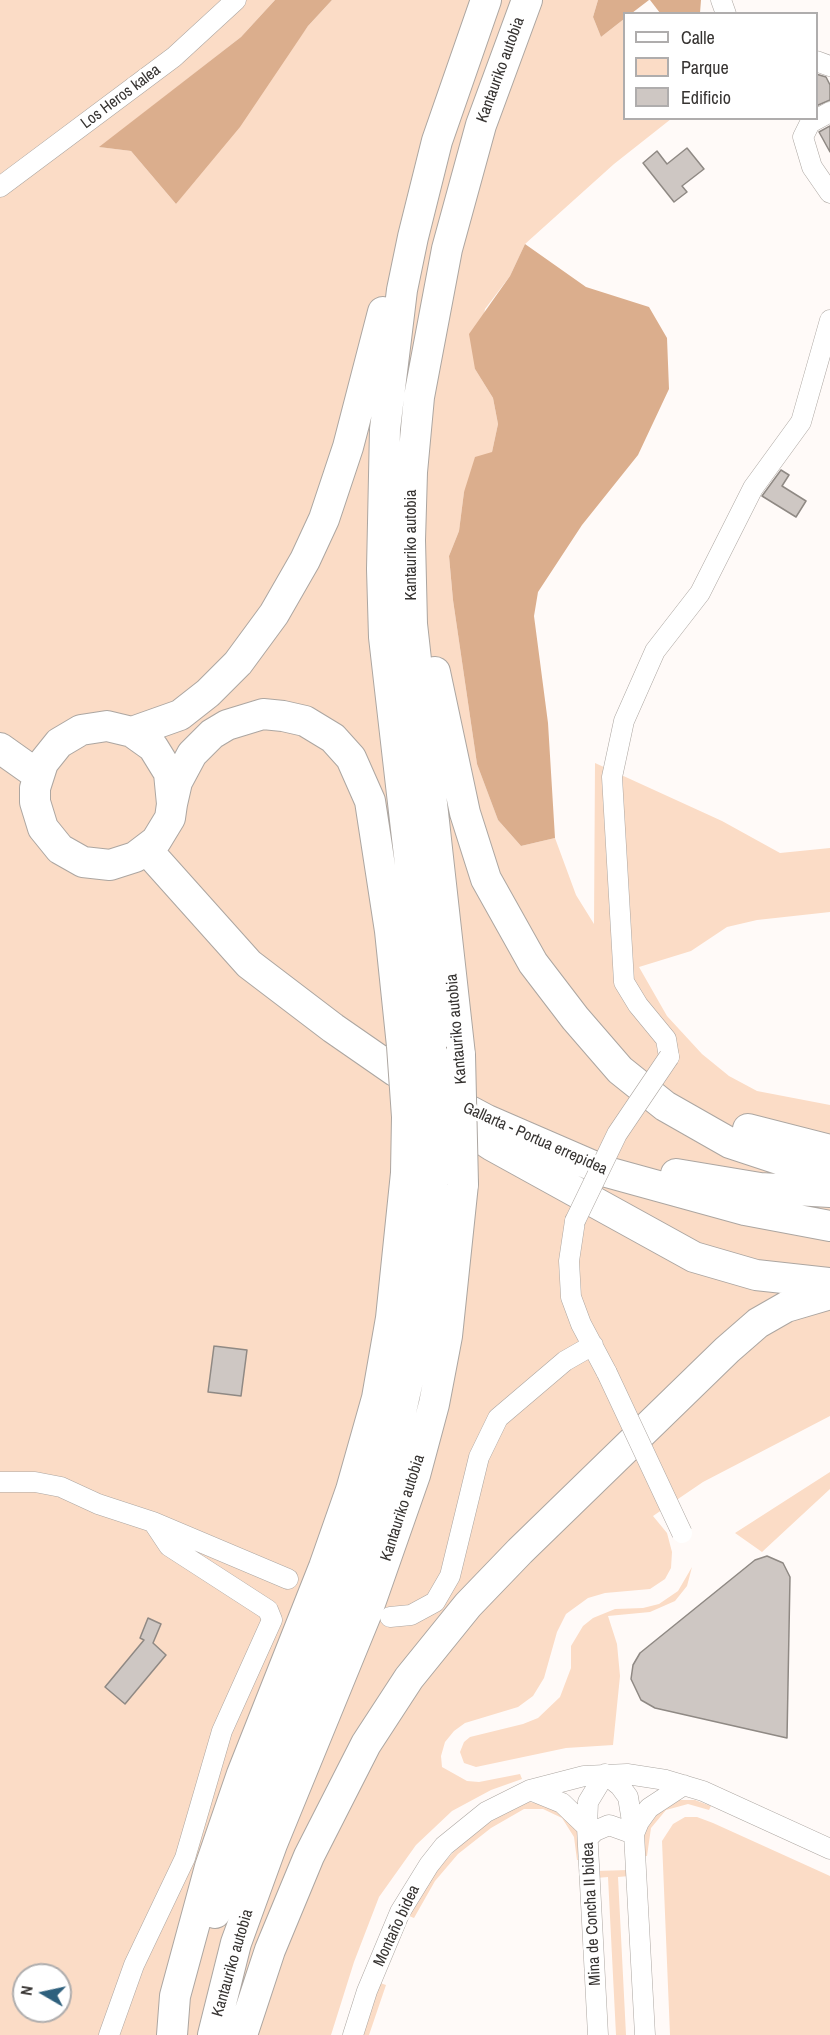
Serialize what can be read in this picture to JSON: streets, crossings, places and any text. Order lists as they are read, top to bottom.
{
  "streets": {
    "highway": ["Kantauriko autobia", "Gallarta - Portua errepidea"],
    "street": ["Los Heros kalea", "Mina de Concha II bidea", "Montaño bidea"]
  },
  "crossings": [
    ["Kantauriko autobia", "Gallarta - Portua errepidea"],
    ["Mina de Concha II bidea", "Montaño bidea"]
  ],
  "legend": ["Calle", "Parque", "Edificio"],
  "north": "left"
}
